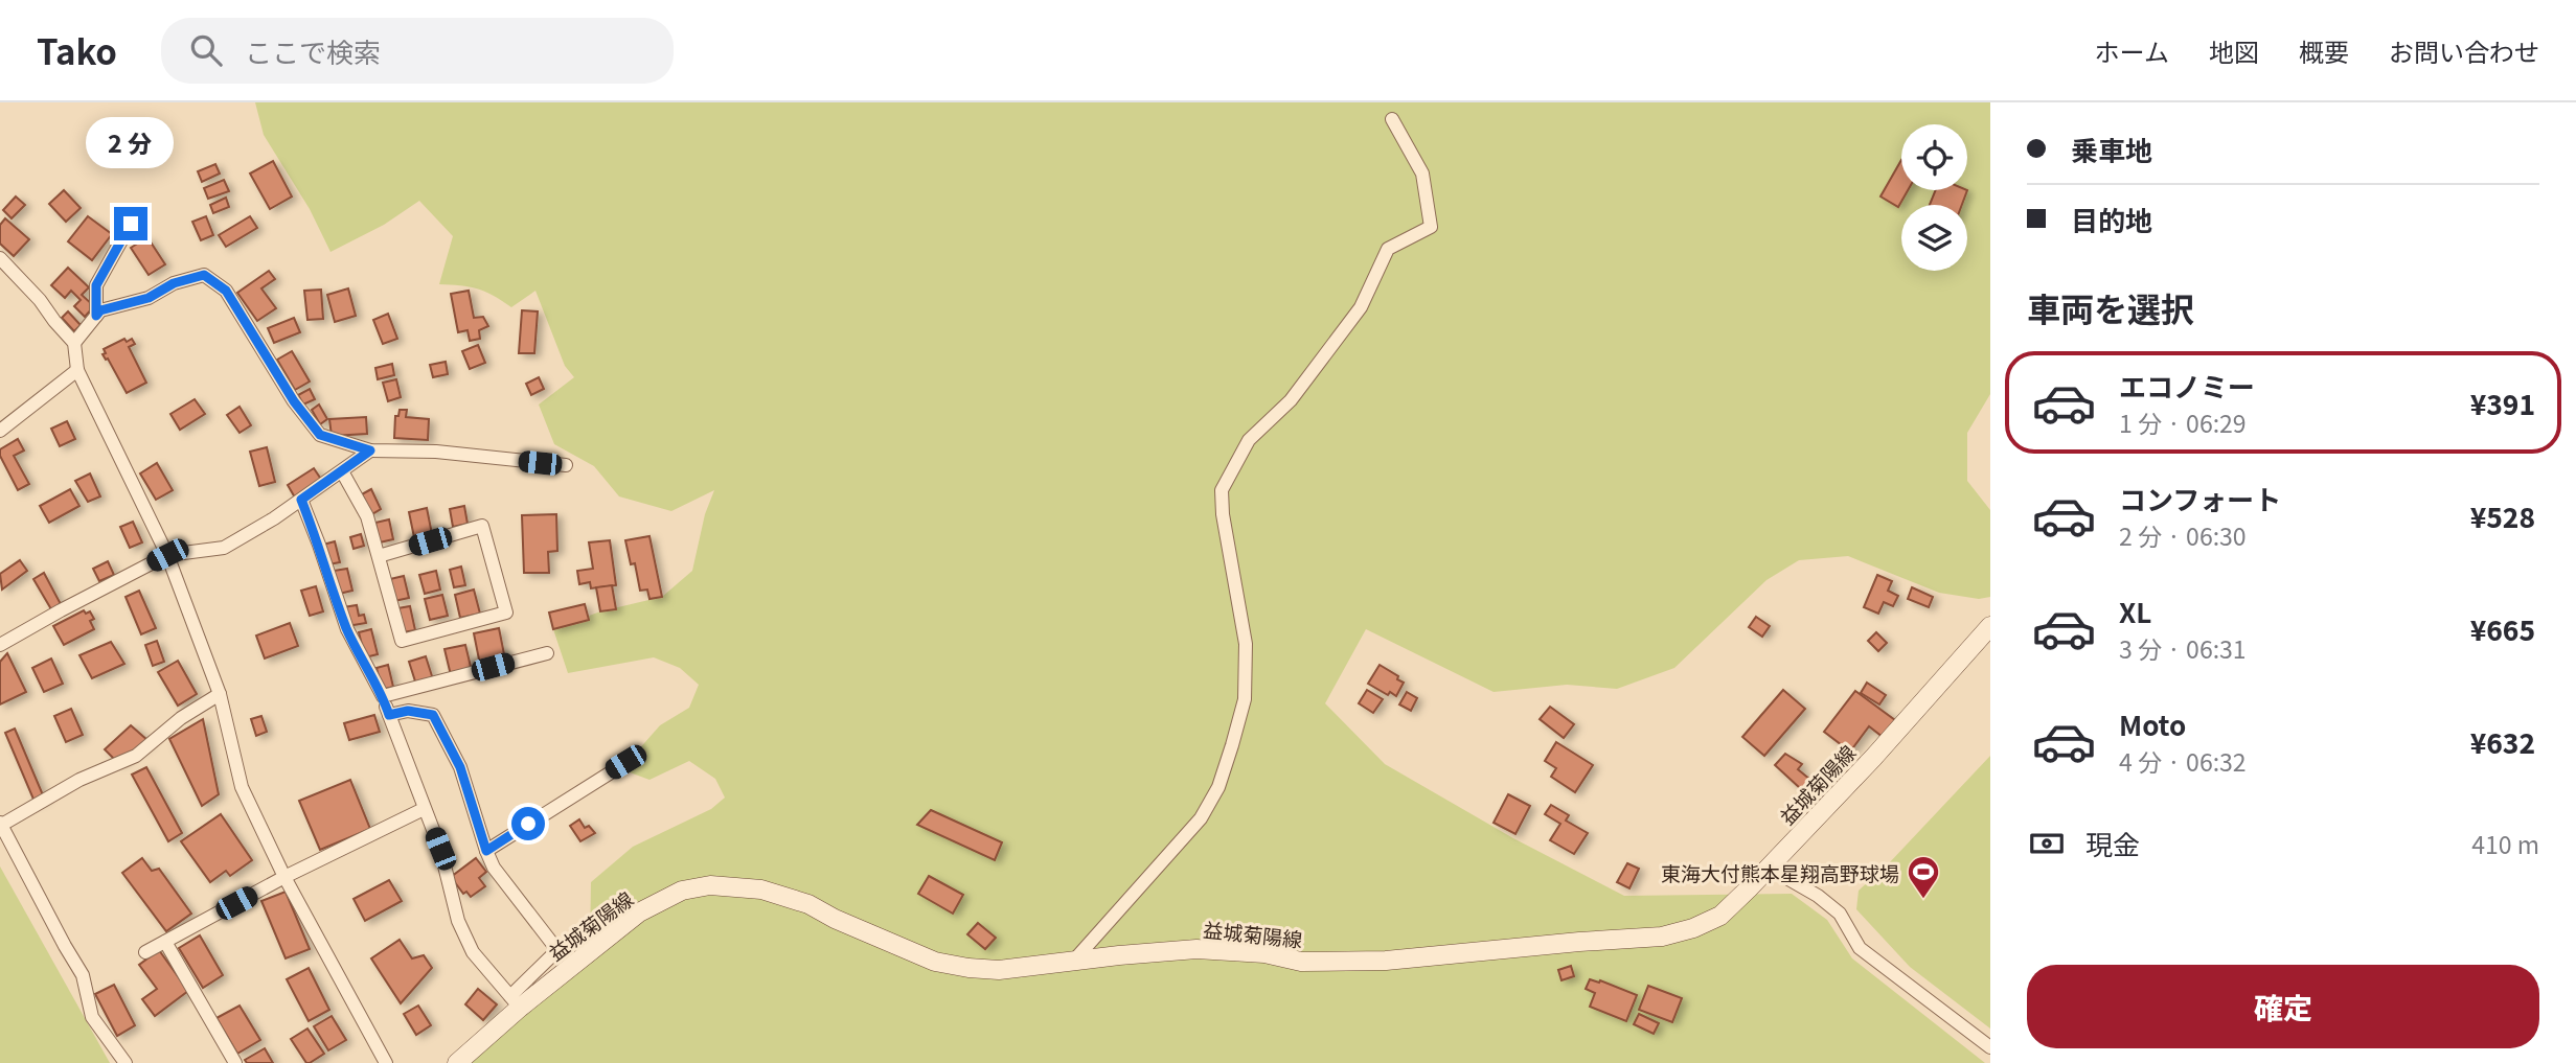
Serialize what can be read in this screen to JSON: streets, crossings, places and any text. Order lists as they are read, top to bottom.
{
  "streets": {
    "main road": ["益城菊陽線"]
  },
  "places": {
    "sports": ["東海大付熊本星翔高野球場"]
  },
  "page": {
    "header": "Tako",
    "search": "ここで検索",
    "nav": [
      "ホーム",
      "地図",
      "概要",
      "お問い合わせ"
    ],
    "banner": ["乗車地", "目的地"],
    "bubble": "2 分",
    "heading": "車両を選択",
    "list": [
      {
        "name": "エコノミー",
        "note": "1 分 · 06:29",
        "value": "¥391"
      },
      {
        "name": "コンフォート",
        "note": "2 分 · 06:30",
        "value": "¥528"
      },
      {
        "name": "XL",
        "note": "3 分 · 06:31",
        "value": "¥665"
      },
      {
        "name": "Moto",
        "note": "4 分 · 06:32",
        "value": "¥632"
      }
    ],
    "pay": ["現金", "410 m"],
    "buttons": "確定"
  }
}
